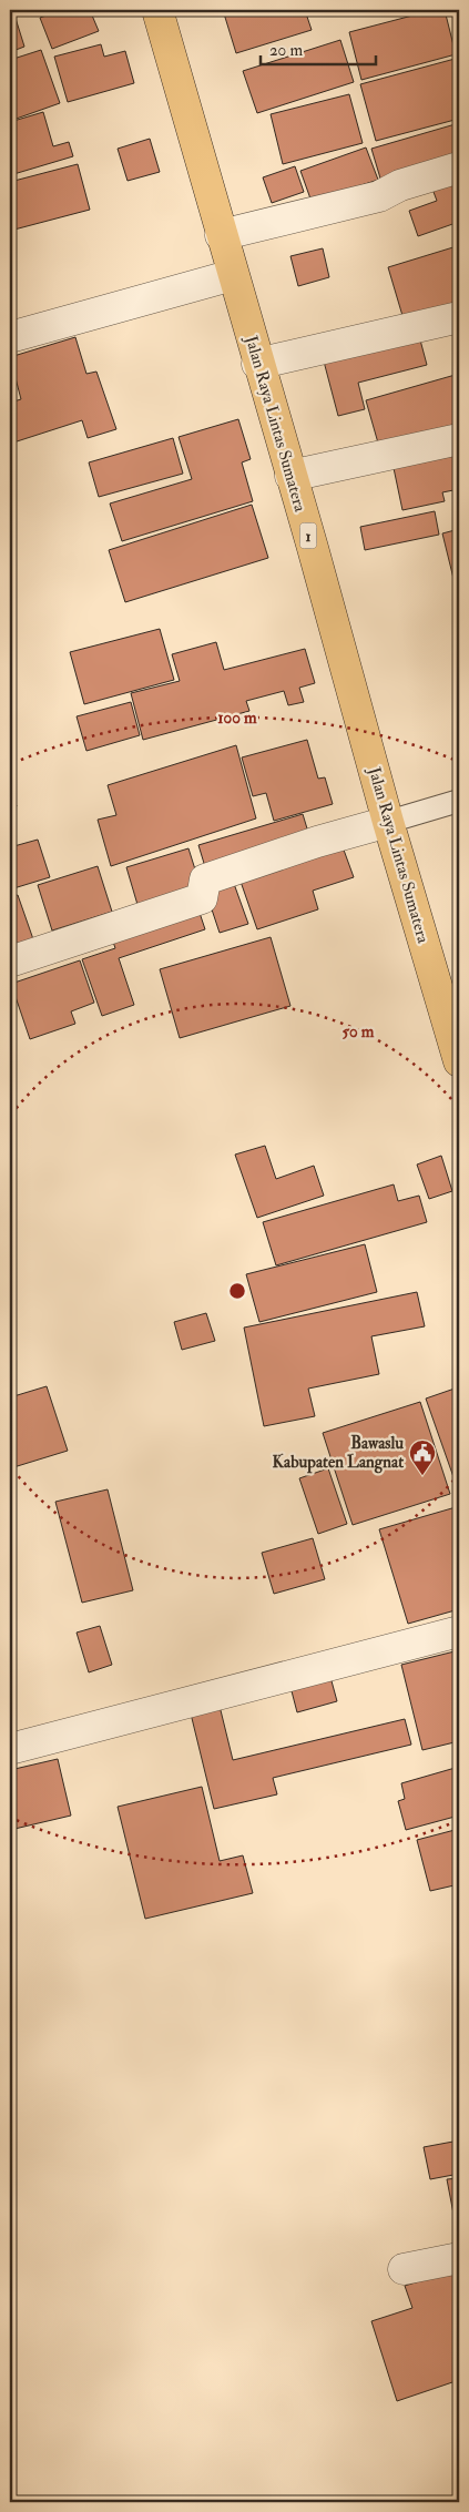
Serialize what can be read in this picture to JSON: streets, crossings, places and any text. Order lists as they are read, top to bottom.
{
  "streets": {
    "highway": ["Jalan Raya Lintas Sumatera", "1"]
  },
  "places": {
    "public building": ["Bawaslu Kabupaten Langnat"]
  },
  "scale_bar": "20 m",
  "rings": ["100 m", "50 m"]
}
